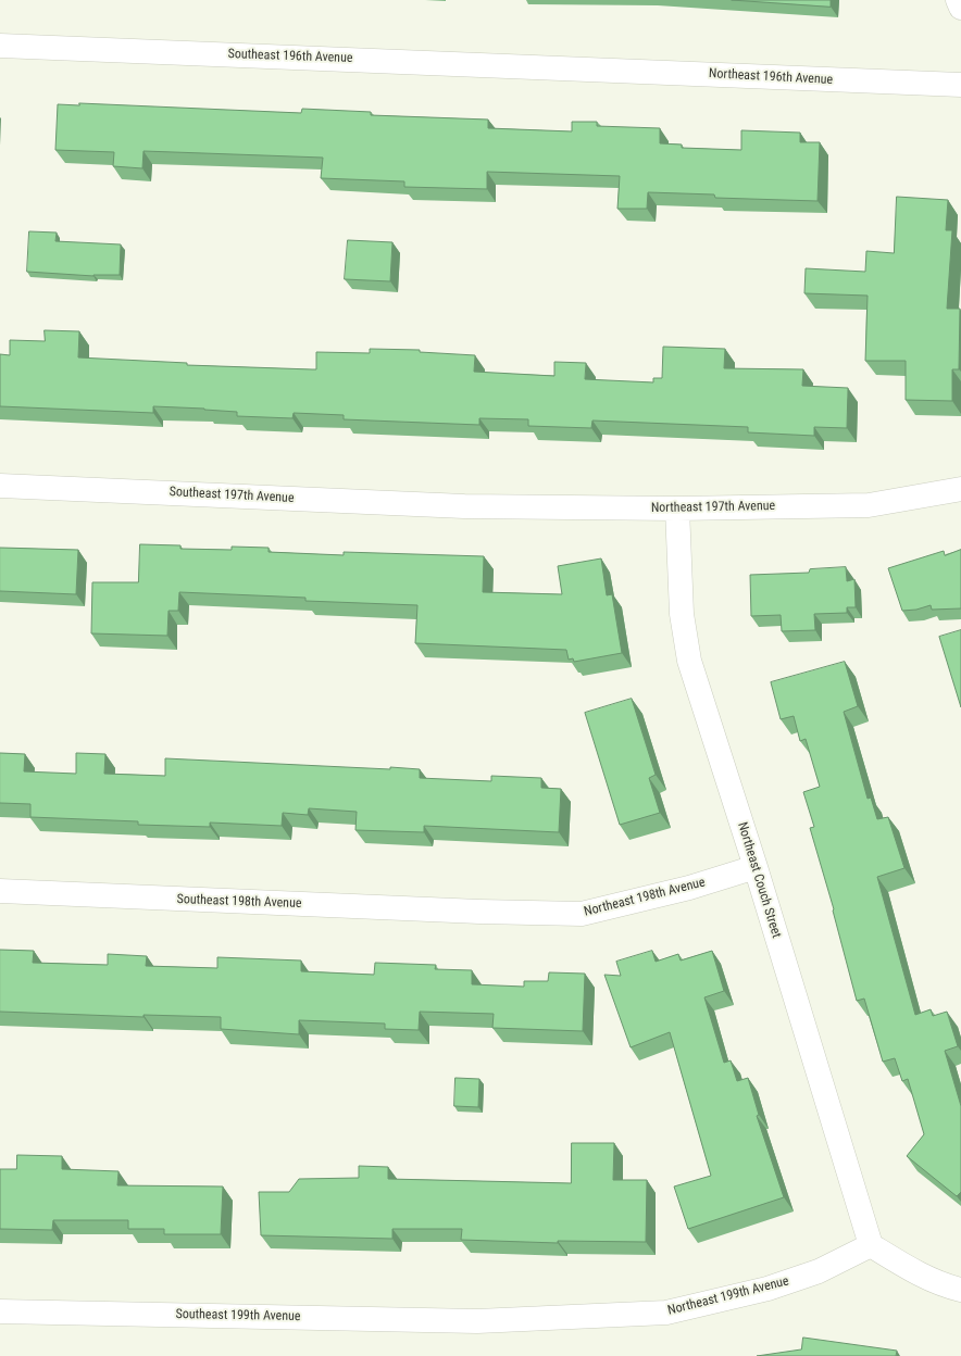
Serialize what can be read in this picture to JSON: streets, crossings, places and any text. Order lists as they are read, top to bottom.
{
  "streets": {
    "street": [
      "Southeast 196th Avenue",
      "Northeast 196th Avenue",
      "Southeast 197th Avenue",
      "Northeast 197th Avenue",
      "Northeast Couch Street",
      "Northeast 198th Avenue",
      "Southeast 198th Avenue",
      "Northeast 199th Avenue",
      "Southeast 199th Avenue"
    ]
  },
  "crossings": [
    ["Southeast 196th Avenue", "Northeast 196th Avenue"],
    ["Southeast 197th Avenue", "Northeast 197th Avenue"],
    ["Northeast 197th Avenue", "Northeast Couch Street"],
    ["Northeast Couch Street", "Northeast 198th Avenue"],
    ["Northeast Couch Street", "Northeast 199th Avenue"],
    ["Northeast 198th Avenue", "Southeast 198th Avenue"],
    ["Northeast 199th Avenue", "Southeast 199th Avenue"]
  ]
}
